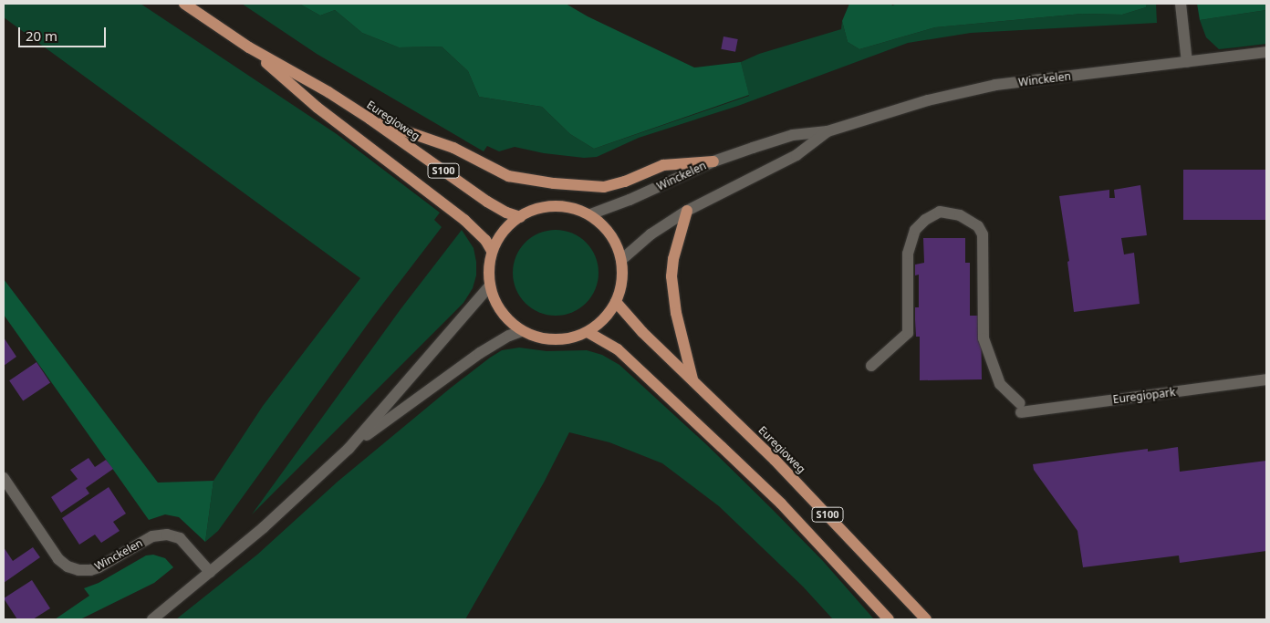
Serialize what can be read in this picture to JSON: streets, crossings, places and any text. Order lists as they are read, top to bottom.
{
  "streets": {
    "main road": ["Euregioweg", "S100"],
    "street": ["Winckelen", "Euregiopark"]
  },
  "crossings": [
    ["Winckelen", "Euregioweg"],
    ["Winckelen", "S100"],
    ["Euregioweg", "S100"]
  ],
  "scale_bar": "20 m"
}
